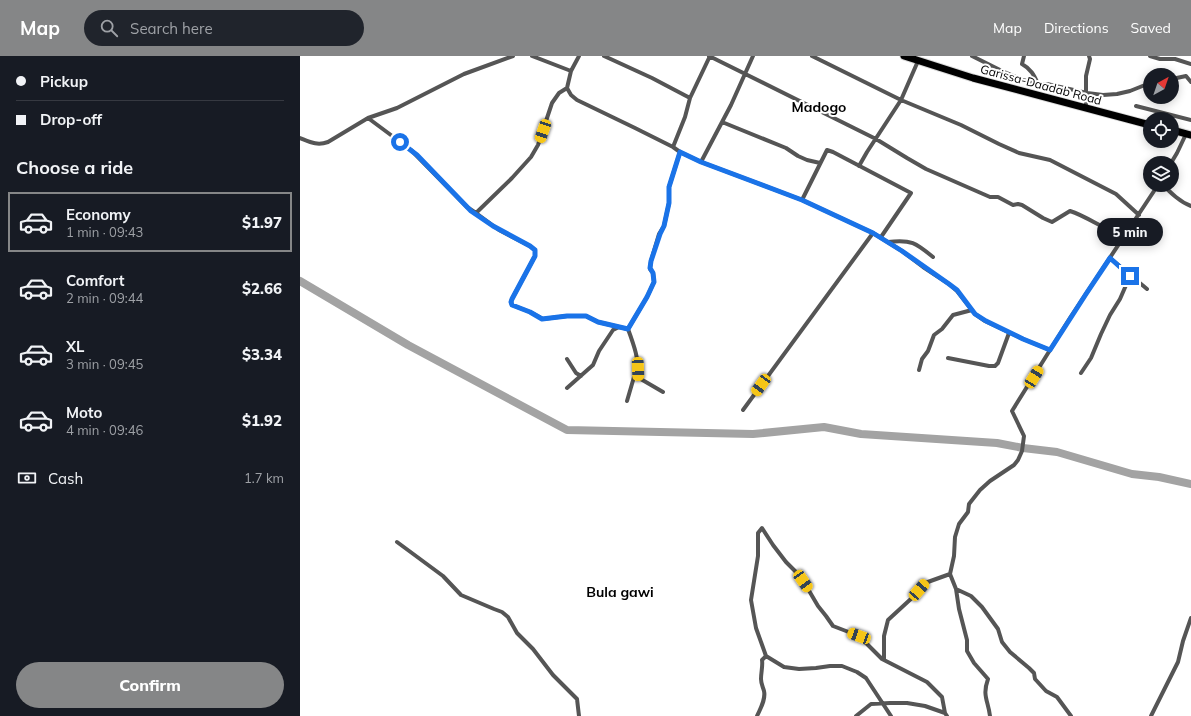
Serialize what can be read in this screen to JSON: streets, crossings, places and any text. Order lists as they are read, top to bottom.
{
  "streets": {
    "highway": ["Garissa-Daadab Road"]
  },
  "districts": ["Madogo", "Bula gawi"],
  "north": "top right",
  "page": {
    "header": "Map",
    "search": "Search here",
    "nav": ["Map", "Directions", "Saved"],
    "banner": ["Pickup", "Drop-off"],
    "heading": "Choose a ride",
    "list": [
      {
        "name": "Economy",
        "note": "1 min · 09:43",
        "value": "$1.97"
      },
      {
        "name": "Comfort",
        "note": "2 min · 09:44",
        "value": "$2.66"
      },
      {
        "name": "XL",
        "note": "3 min · 09:45",
        "value": "$3.34"
      },
      {
        "name": "Moto",
        "note": "4 min · 09:46",
        "value": "$1.92"
      }
    ],
    "bubble": "5 min",
    "pay": ["Cash", "1.7 km"],
    "buttons": "Confirm"
  }
}
